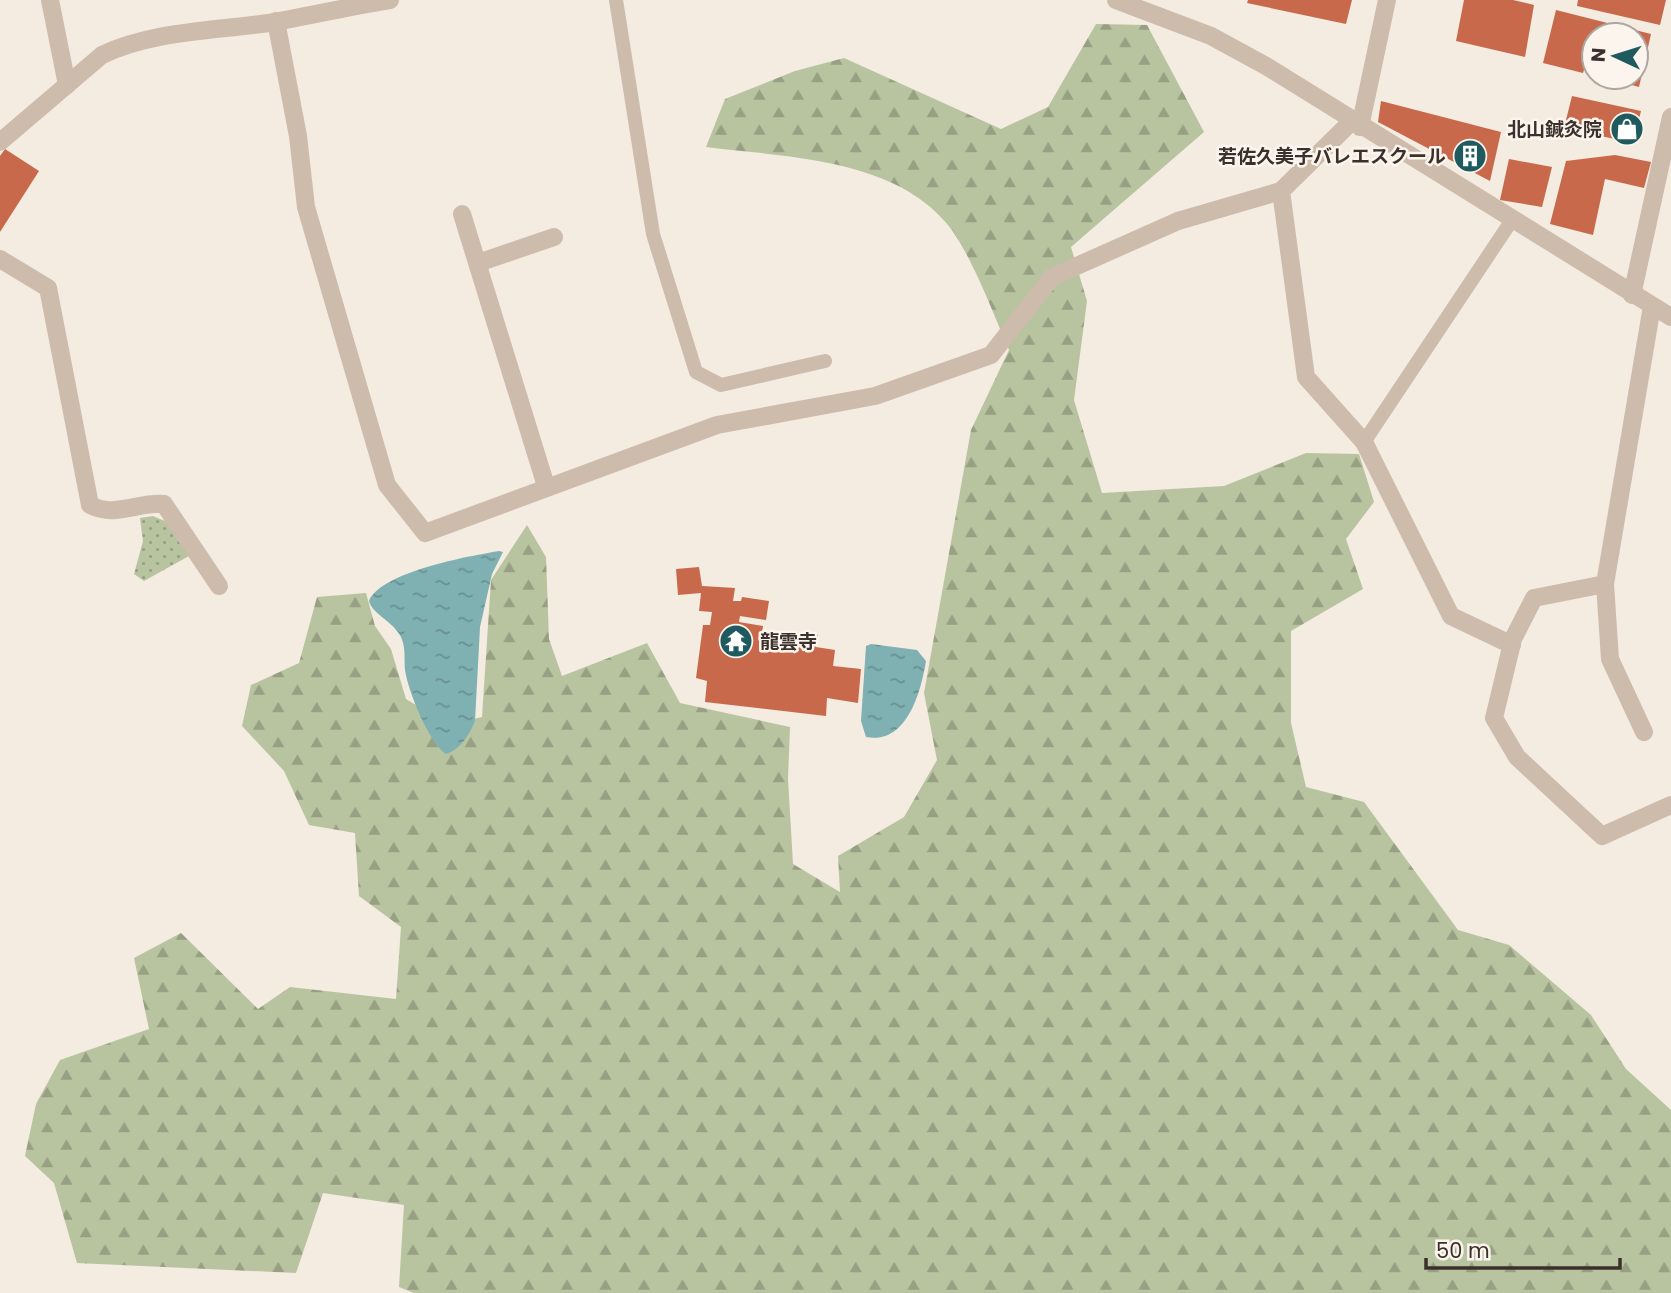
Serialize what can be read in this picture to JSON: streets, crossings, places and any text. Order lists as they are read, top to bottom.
{
  "places": {
    "shop": ["北山鍼灸院"],
    "building": ["若佐久美子バレエスクール"],
    "temple": ["龍雲寺"]
  },
  "scale_bar": "50 m",
  "north": "left"
}
